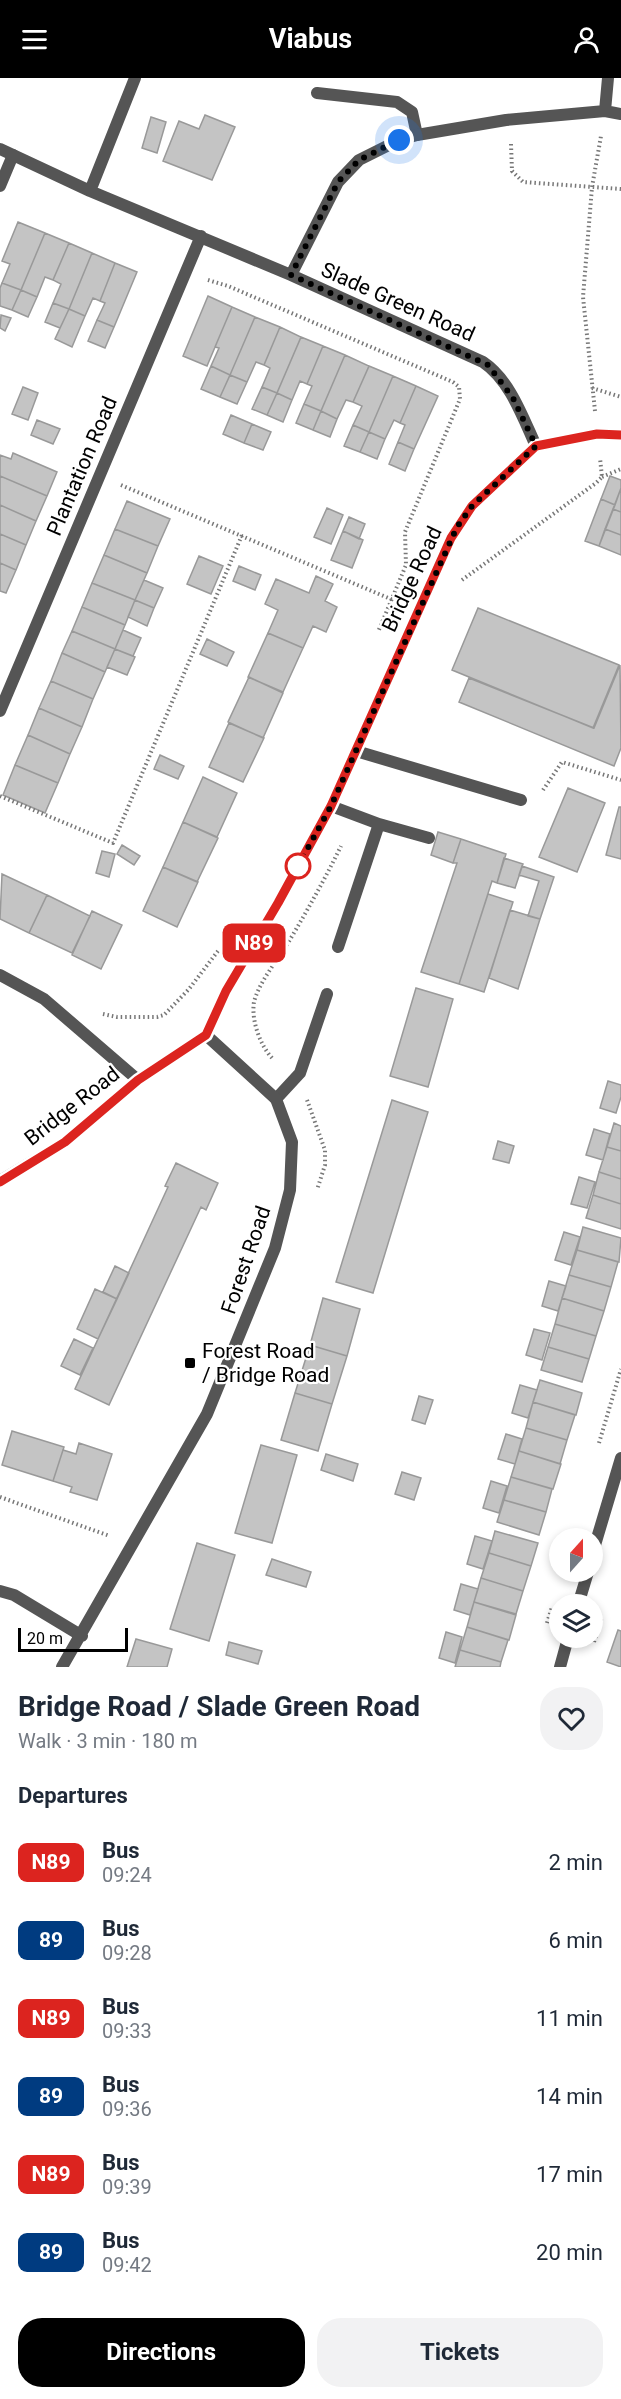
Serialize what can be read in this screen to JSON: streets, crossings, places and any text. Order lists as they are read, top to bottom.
{
  "streets": {
    "street": [
      "Slade Green Road",
      "Plantation Road",
      "Bridge Road",
      "Forest Road"
    ]
  },
  "crossings": [
    ["Slade Green Road", "Plantation Road"],
    ["Slade Green Road", "Bridge Road"],
    ["Bridge Road", "Forest Road"]
  ],
  "places": {
    "transit": ["Forest Road / Bridge Road"]
  },
  "lines": ["bus line N89"],
  "scale_bar": "20 m",
  "north": "top",
  "page": {
    "header": "Viabus",
    "on_map": "N89",
    "scale": "20 m",
    "heading": [
      ["Bridge Road / Slade Green Road", "Walk · 3 min · 180 m"],
      "Departures"
    ],
    "list": [
      {
        "mark": "N89",
        "name": "Bus",
        "note": "09:24",
        "value": "2 min"
      },
      {
        "mark": "89",
        "name": "Bus",
        "note": "09:28",
        "value": "6 min"
      },
      {
        "mark": "N89",
        "name": "Bus",
        "note": "09:33",
        "value": "11 min"
      },
      {
        "mark": "89",
        "name": "Bus",
        "note": "09:36",
        "value": "14 min"
      },
      {
        "mark": "N89",
        "name": "Bus",
        "note": "09:39",
        "value": "17 min"
      },
      {
        "mark": "89",
        "name": "Bus",
        "note": "09:42",
        "value": "20 min"
      }
    ],
    "buttons": ["Directions", "Tickets"]
  }
}
